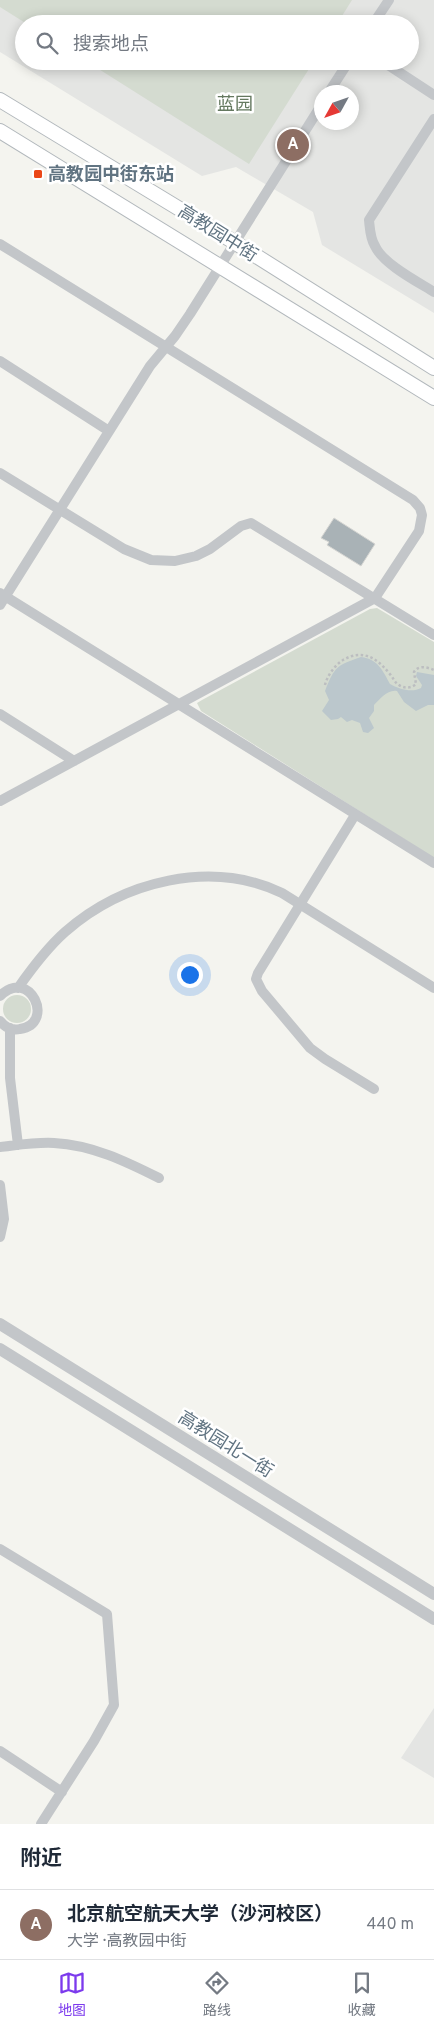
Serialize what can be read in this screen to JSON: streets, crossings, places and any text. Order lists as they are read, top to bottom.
{
  "streets": {
    "main road": ["高教园中街"],
    "street": ["高教园北一街"]
  },
  "parks": ["蓝园"],
  "places": {
    "transit": ["高教园中街东站"]
  },
  "north": "bottom left",
  "page": {
    "search": "搜索地点",
    "pins": "A",
    "heading": "附近",
    "list": [
      {
        "mark": "A",
        "name": "北京航空航天大学（沙河校区）",
        "note": "大学 · 高教园中街",
        "value": "440 m"
      }
    ],
    "nav": ["地图", "路线", "收藏"]
  }
}
